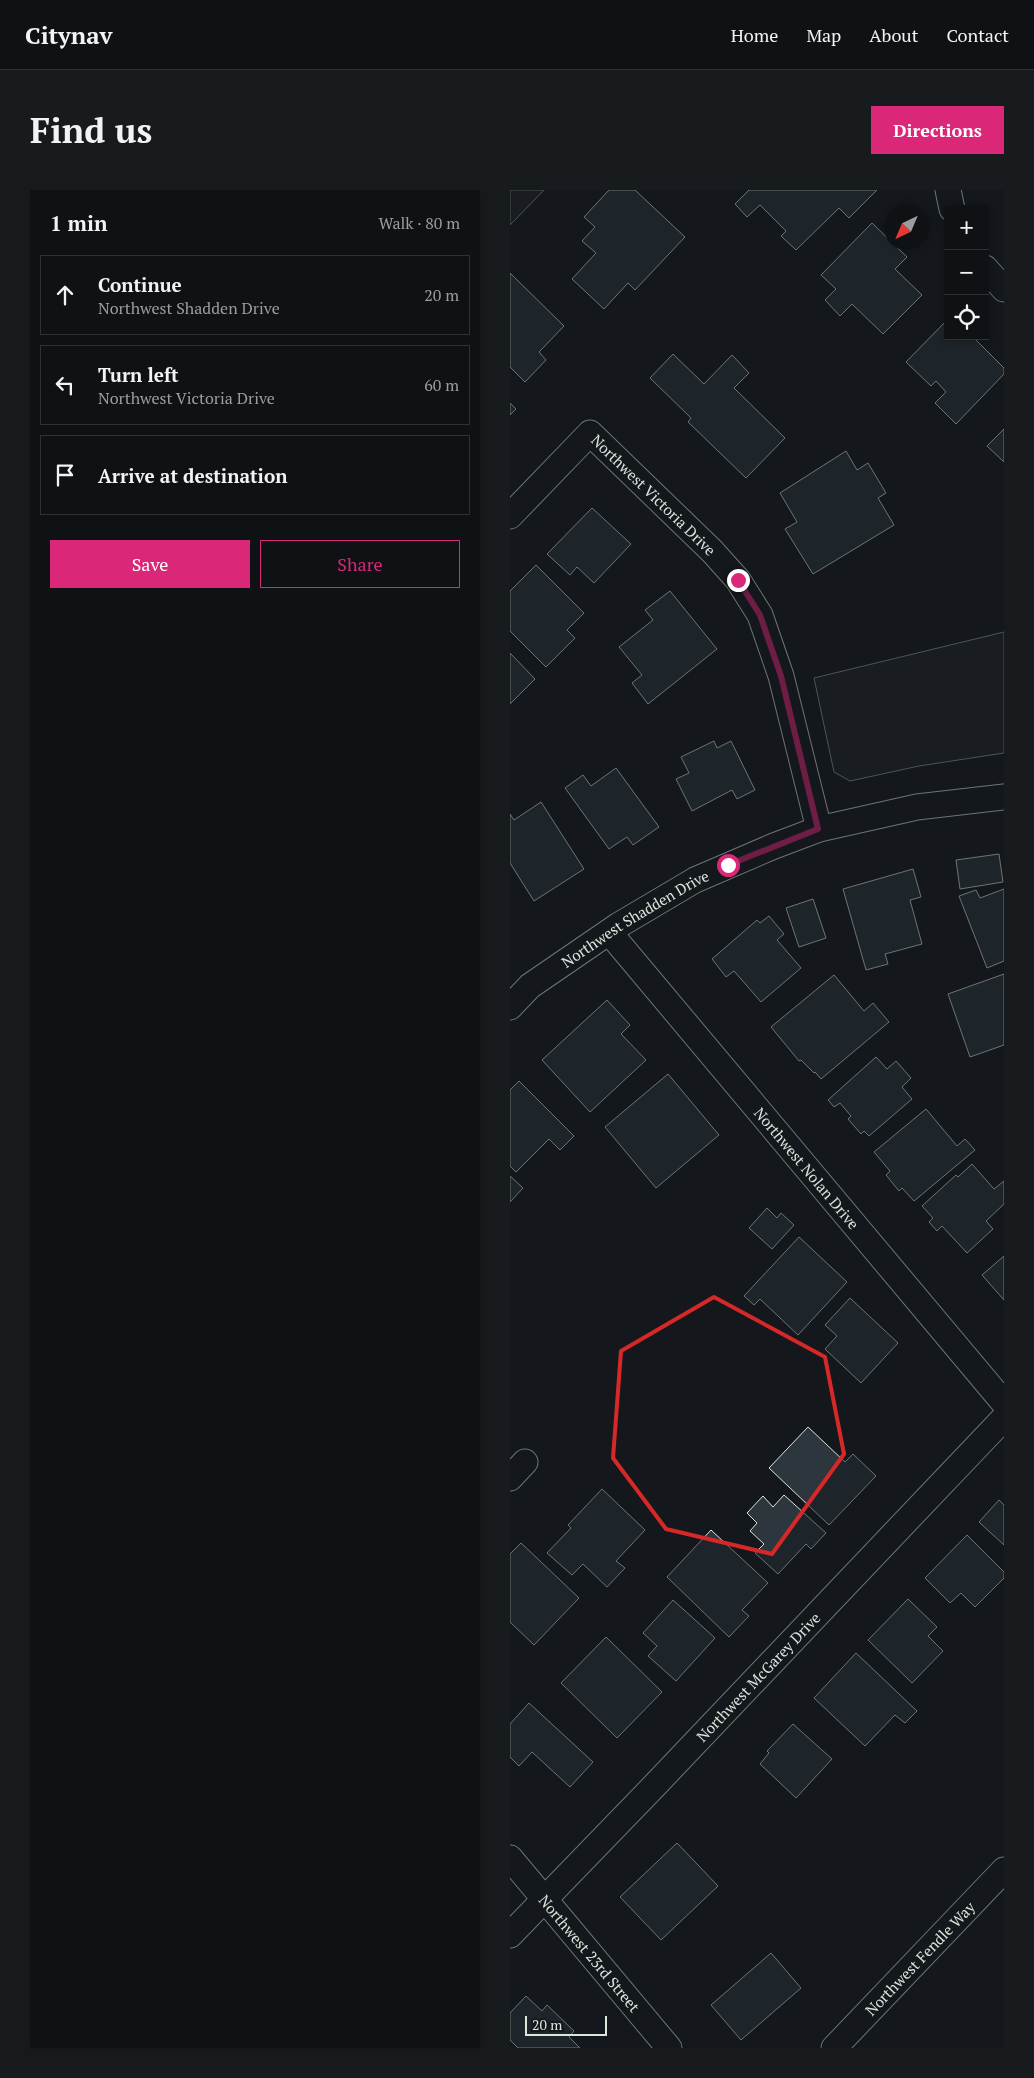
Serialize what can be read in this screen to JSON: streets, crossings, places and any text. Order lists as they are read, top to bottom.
{
  "streets": {
    "street": [
      "Northwest Victoria Drive",
      "Northwest Shadden Drive",
      "Northwest Nolan Drive",
      "Northwest McGarey Drive",
      "Northwest 23rd Street",
      "Northwest Fendle Way"
    ]
  },
  "crossings": [
    ["Northwest Victoria Drive", "Northwest Shadden Drive"],
    ["Northwest Shadden Drive", "Northwest Nolan Drive"],
    ["Northwest McGarey Drive", "Northwest 23rd Street"]
  ],
  "scale_bar": "20 m",
  "north": "bottom left",
  "page": {
    "header": "Citynav",
    "nav": [
      "Home",
      "Map",
      "About",
      "Contact"
    ],
    "buttons": [
      "Directions",
      ["Save", "Share"]
    ],
    "title": "Find us",
    "heading": ["1 min", "Walk · 80 m"],
    "map_buttons": ["+", "−"],
    "list": [
      ["Continue", "Northwest Shadden Drive", "20 m"],
      ["Turn left", "Northwest Victoria Drive", "60 m"],
      "Arrive at destination"
    ],
    "scale": "20 m"
  }
}
